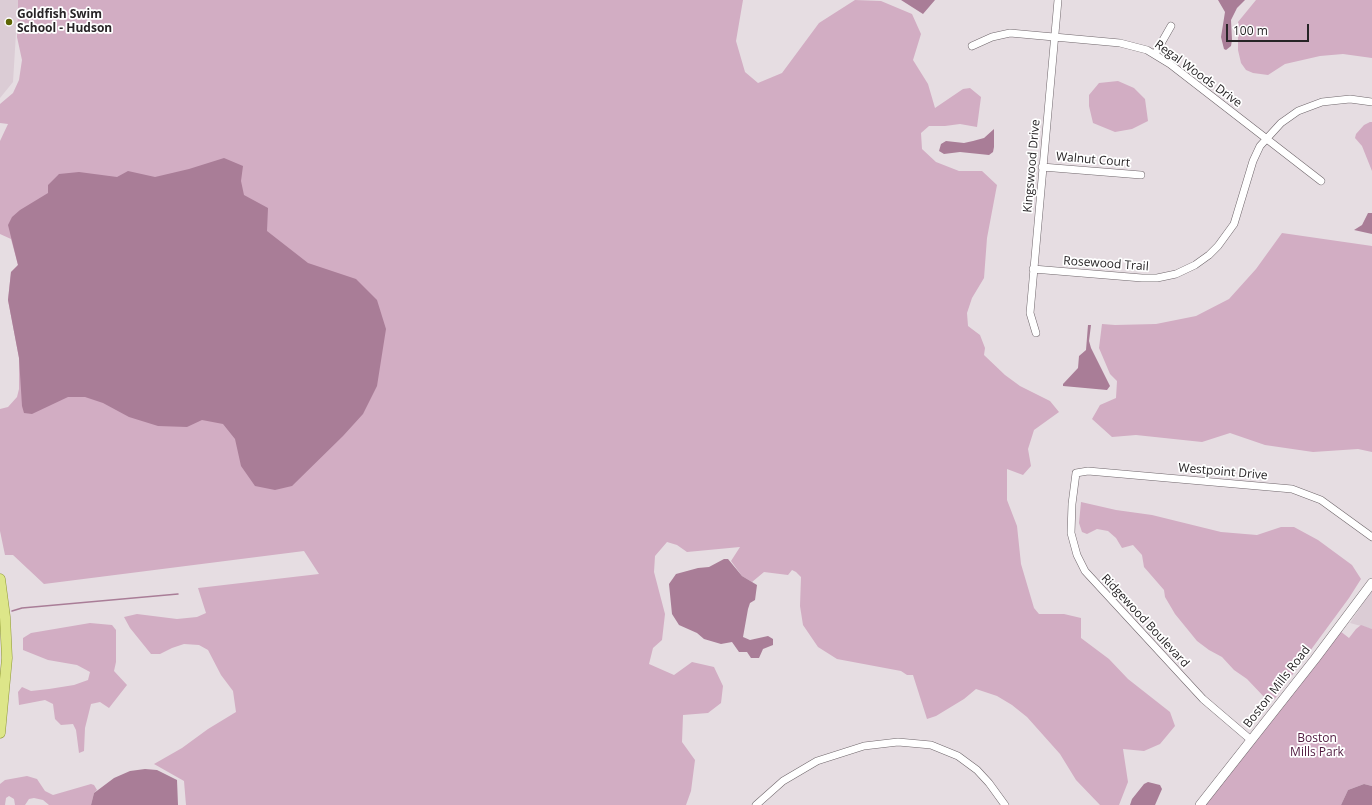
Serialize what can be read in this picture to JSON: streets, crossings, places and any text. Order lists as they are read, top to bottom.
{
  "streets": {
    "street": [
      "Regal Woods Drive",
      "Walnut Court",
      "Kingswood Drive",
      "Rosewood Trail",
      "Westpoint Drive",
      "Ridgewood Boulevard",
      "Boston Mills Road"
    ]
  },
  "crossings": [
    ["Regal Woods Drive", "Kingswood Drive"],
    ["Regal Woods Drive", "Rosewood Trail"],
    ["Walnut Court", "Kingswood Drive"],
    ["Kingswood Drive", "Rosewood Trail"],
    ["Westpoint Drive", "Ridgewood Boulevard"],
    ["Ridgewood Boulevard", "Boston Mills Road"]
  ],
  "parks": ["Boston Mills Park"],
  "places": ["Goldfish Swim School - Hudson"],
  "scale_bar": "100 m"
}
